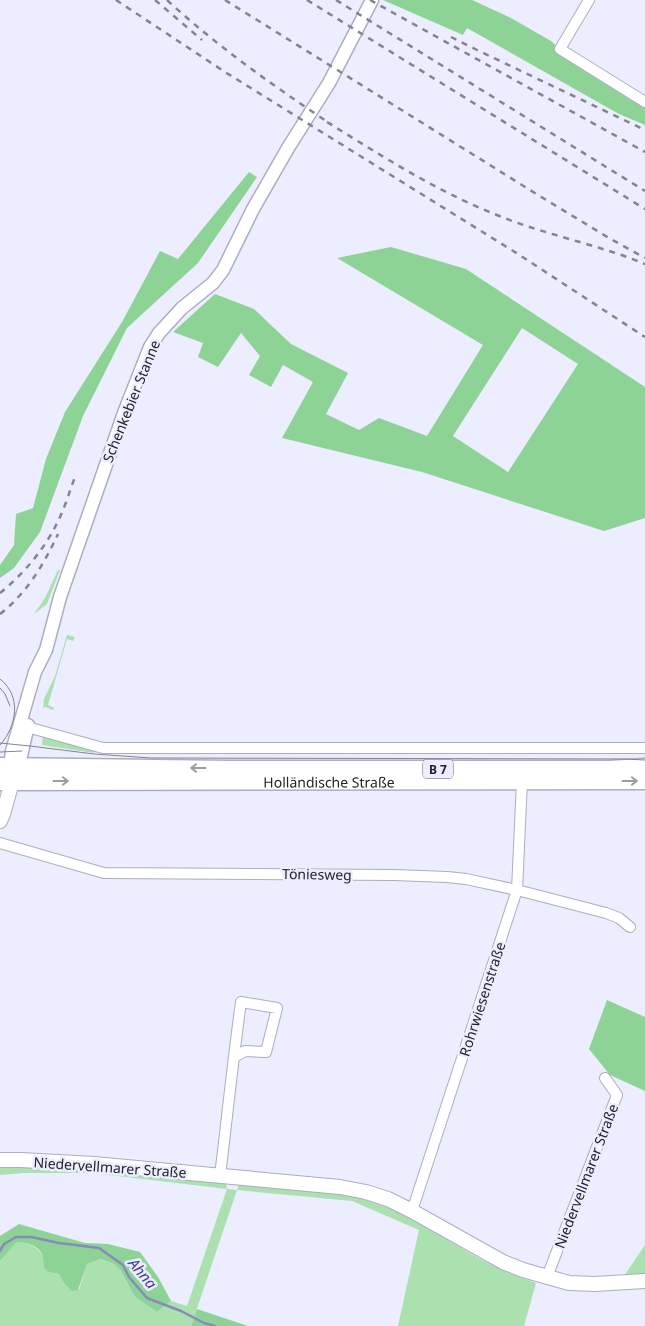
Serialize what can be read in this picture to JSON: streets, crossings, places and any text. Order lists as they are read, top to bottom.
{
  "streets": {
    "main road": ["B 7", "Holländische Straße", "Niedervellmarer Straße"],
    "street": ["Schenkebier Stanne", "Töniesweg", "Rohrwiesenstraße"]
  },
  "crossings": [
    ["Schenkebier Stanne", "B 7"],
    ["Schenkebier Stanne", "Holländische Straße"],
    ["B 7", "Holländische Straße"],
    ["Holländische Straße", "Rohrwiesenstraße"],
    ["Töniesweg", "Rohrwiesenstraße"],
    ["Rohrwiesenstraße", "Niedervellmarer Straße"]
  ],
  "water": ["Ahna"]
}
